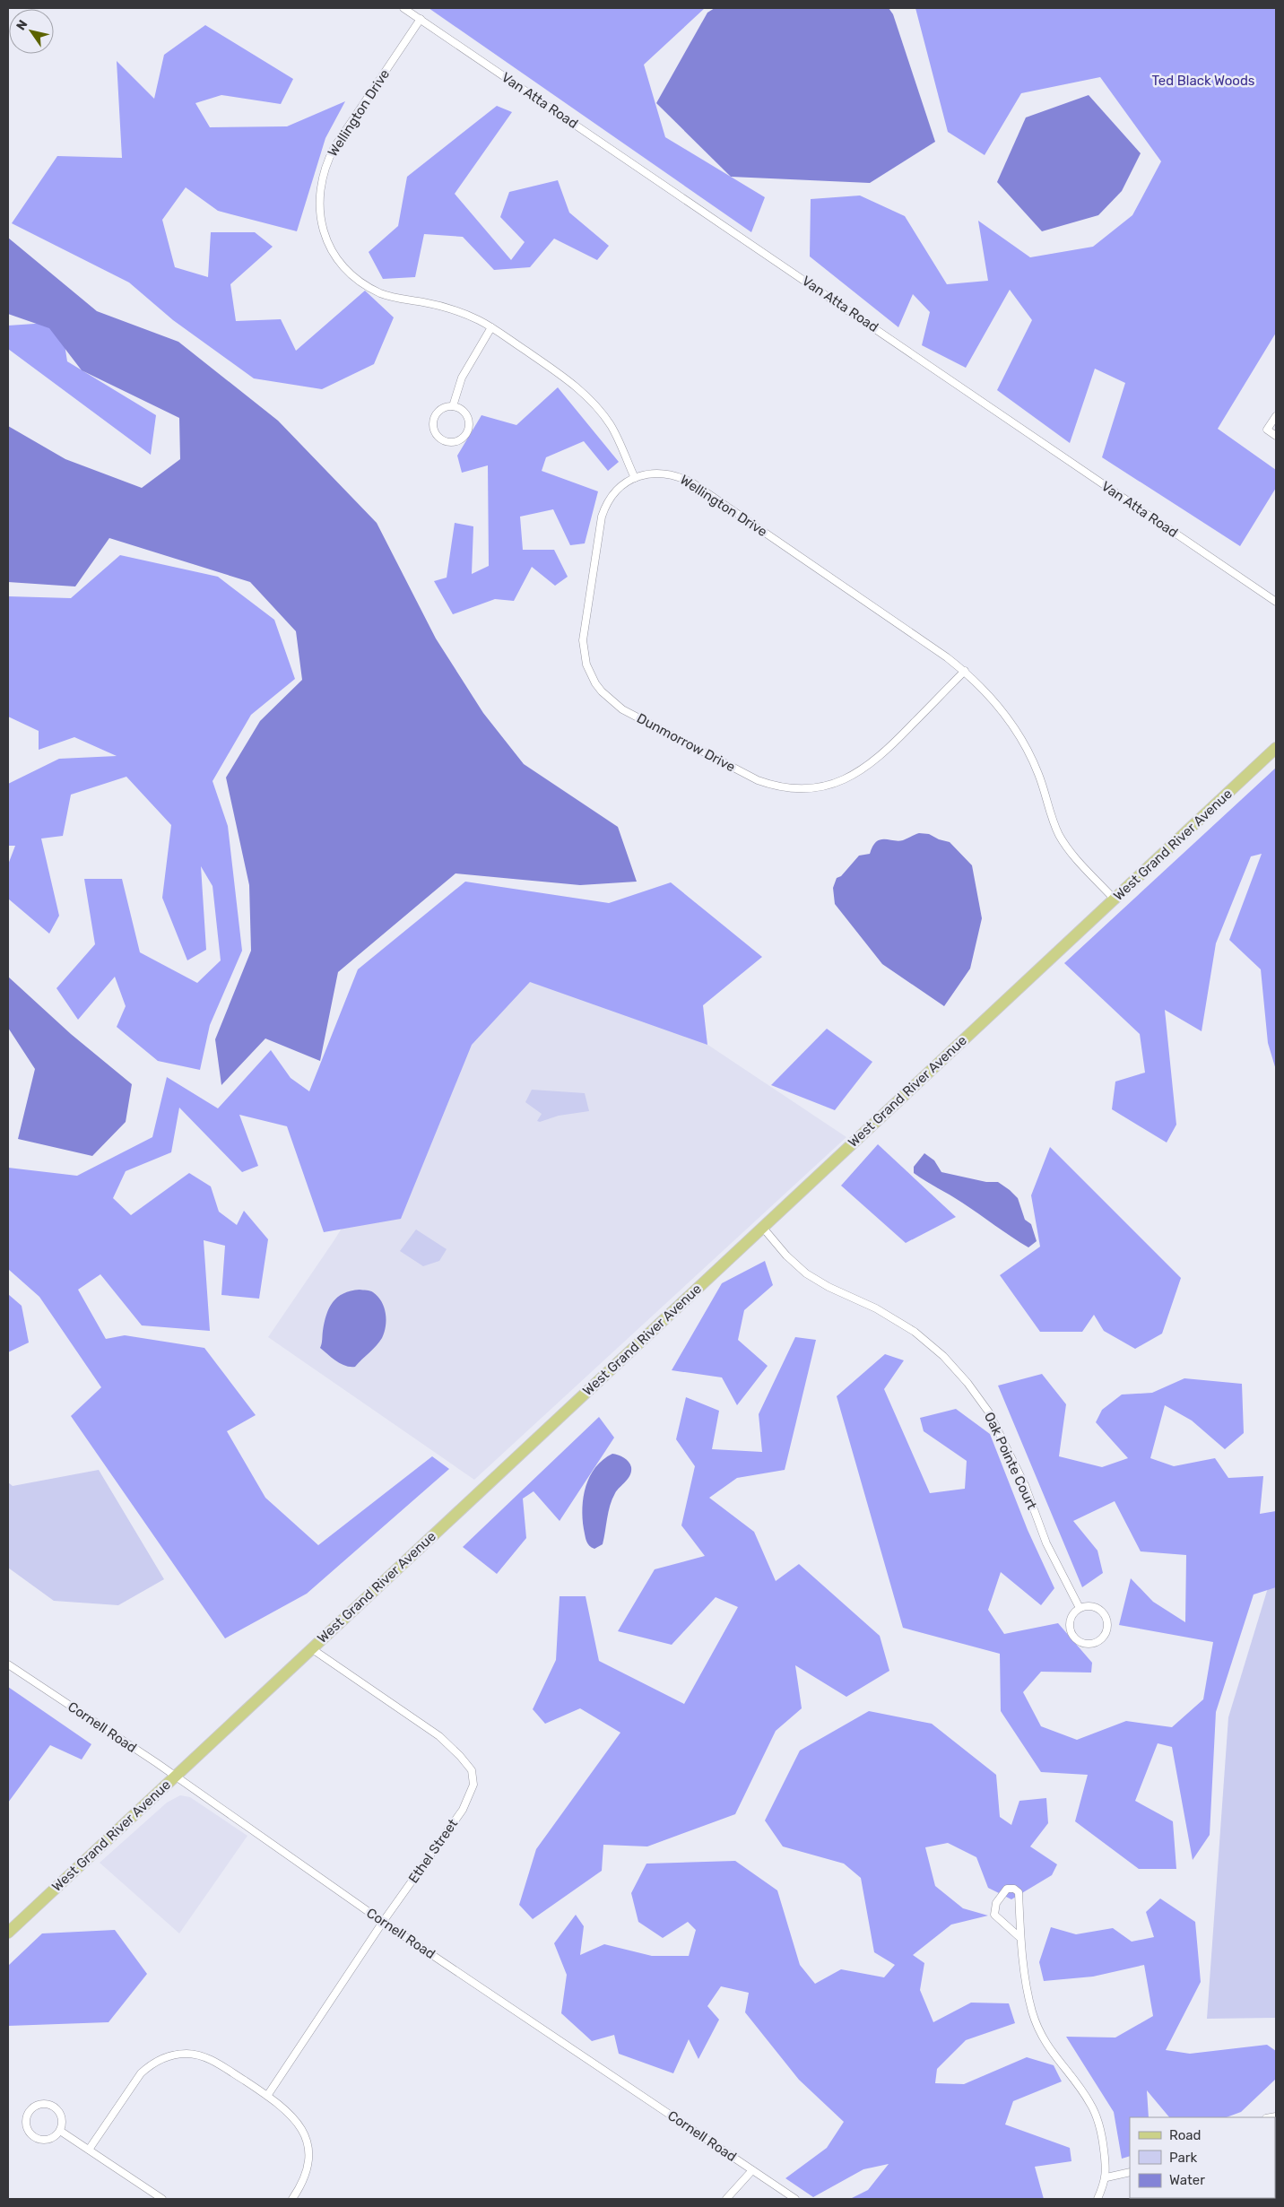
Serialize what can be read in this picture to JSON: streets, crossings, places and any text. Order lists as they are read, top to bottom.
{
  "streets": {
    "main road": ["West Grand River Avenue"],
    "street": [
      "Van Atta Road",
      "Wellington Drive",
      "Dunmorrow Drive",
      "Oak Pointe Court",
      "Cornell Road",
      "Ethel Street"
    ]
  },
  "crossings": [
    ["Van Atta Road", "Wellington Drive"],
    ["Wellington Drive", "Dunmorrow Drive"],
    ["Wellington Drive", "West Grand River Avenue"],
    ["West Grand River Avenue", "Oak Pointe Court"],
    ["West Grand River Avenue", "Cornell Road"],
    ["West Grand River Avenue", "Ethel Street"],
    ["Cornell Road", "Ethel Street"]
  ],
  "parks": ["Ted Black Woods"],
  "legend": ["Road", "Park", "Water"],
  "north": "top left"
}
